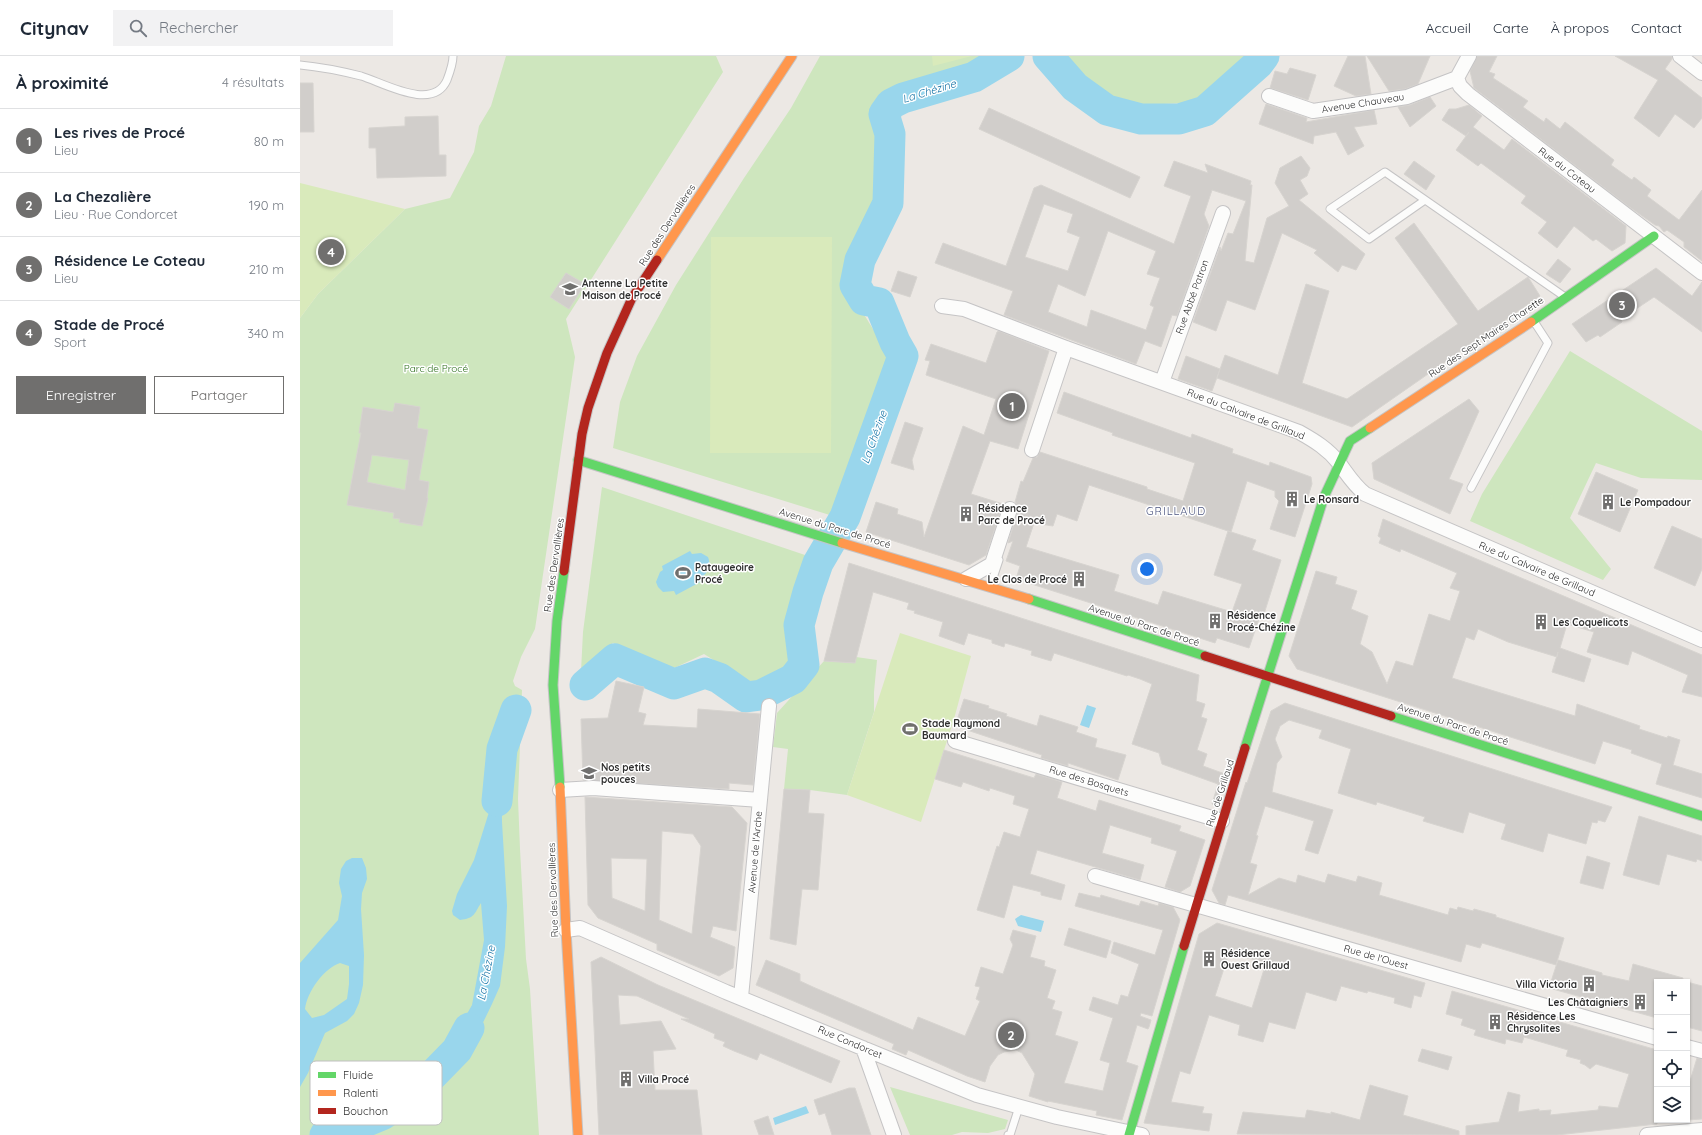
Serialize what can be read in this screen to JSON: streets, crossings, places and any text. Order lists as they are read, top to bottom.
{
  "streets": {
    "street": [
      "Avenue Chauveau",
      "Rue du Coteau",
      "Rue des Dervallières",
      "Rue Abbé Patron",
      "Rue des Sept Maires Charette",
      "Rue du Calvaire de Grillaud",
      "Avenue du Parc de Procé",
      "Rue des Bosquets",
      "Rue de Grillaud",
      "Avenue de l'Arche",
      "Rue de l'Ouest",
      "Rue Condorcet"
    ]
  },
  "crossings": [
    ["Avenue Chauveau", "Rue du Coteau"],
    ["Rue du Coteau", "Rue des Sept Maires Charette"],
    ["Rue des Dervallières", "Avenue du Parc de Procé"],
    ["Rue des Dervallières", "Rue Condorcet"],
    ["Rue Abbé Patron", "Rue du Calvaire de Grillaud"],
    ["Rue des Sept Maires Charette", "Rue du Calvaire de Grillaud"],
    ["Rue des Sept Maires Charette", "Rue de Grillaud"],
    ["Rue du Calvaire de Grillaud", "Rue de Grillaud"],
    ["Avenue du Parc de Procé", "Rue de Grillaud"],
    ["Rue des Bosquets", "Rue de Grillaud"],
    ["Rue de Grillaud", "Rue de l'Ouest"],
    ["Rue de Grillaud", "Rue Condorcet"],
    ["Avenue de l'Arche", "Rue Condorcet"]
  ],
  "districts": ["GRILLAUD"],
  "water": ["La Chézine"],
  "parks": ["Parc de Procé"],
  "places": {
    "school or university": ["Antenne La Petite Maison de Procé", "Nos petits pouces"],
    "building": [
      "Le Ronsard",
      "Le Pompadour",
      "Résidence Parc de Procé",
      "Le Clos de Procé",
      "Résidence Procé-Chézine",
      "Les Coquelicots",
      "Résidence Ouest Grillaud",
      "Villa Victoria",
      "Les Châtaigniers",
      "Résidence Les Chrysolites",
      "Villa Procé"
    ],
    "sports": ["Pataugeoire Procé", "Stade Raymond Baumard"]
  },
  "legend": ["Fluide", "Ralenti", "Bouchon"],
  "page": {
    "header": "Citynav",
    "search": "Rechercher",
    "nav": [
      "Accueil",
      "Carte",
      "À propos",
      "Contact"
    ],
    "heading": ["À proximité", "4 résultats"],
    "list": [
      {
        "mark": "1",
        "name": "Les rives de Procé",
        "note": "Lieu",
        "value": "80 m"
      },
      {
        "mark": "2",
        "name": "La Chezalière",
        "note": "Lieu · Rue Condorcet",
        "value": "190 m"
      },
      {
        "mark": "3",
        "name": "Résidence Le Coteau",
        "note": "Lieu",
        "value": "210 m"
      },
      {
        "mark": "4",
        "name": "Stade de Procé",
        "note": "Sport",
        "value": "340 m"
      }
    ],
    "pins": [
      "4",
      "3",
      "1",
      "2"
    ],
    "buttons": ["Enregistrer", "Partager"],
    "map_buttons": ["+", "−"]
  }
}
